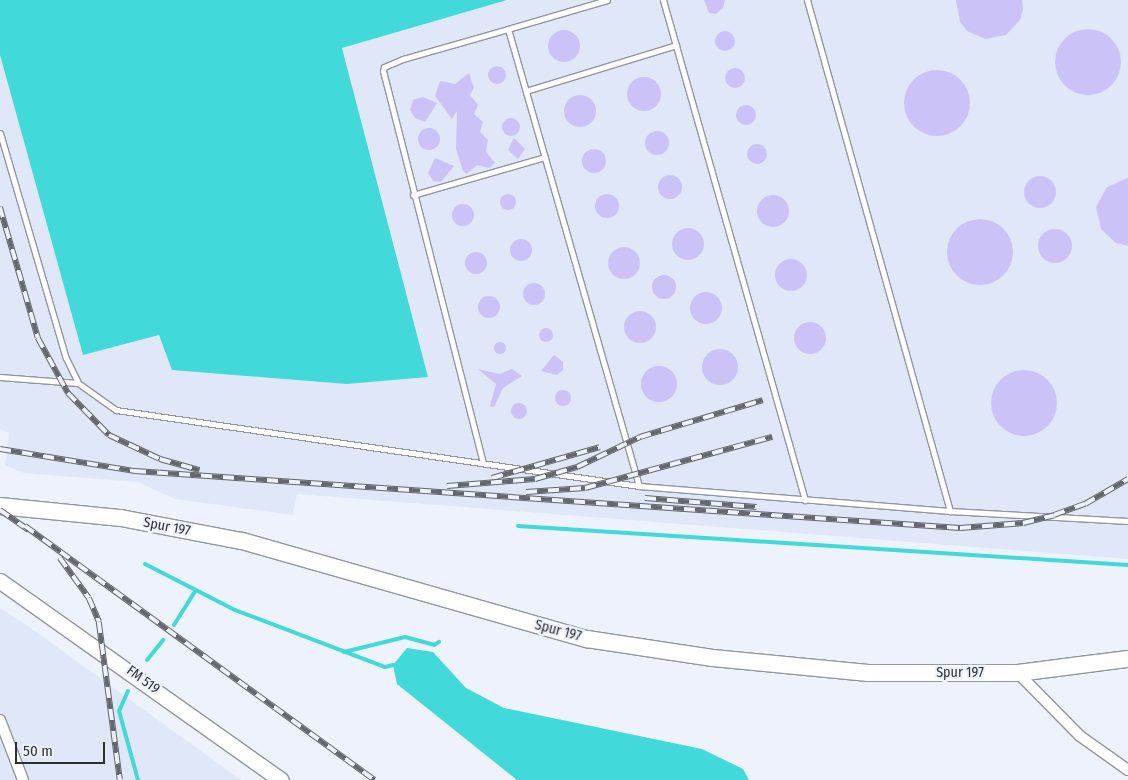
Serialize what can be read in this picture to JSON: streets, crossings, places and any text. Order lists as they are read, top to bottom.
{
  "streets": {
    "main road": ["Spur 197", "FM 519"]
  },
  "scale_bar": "50 m"
}
